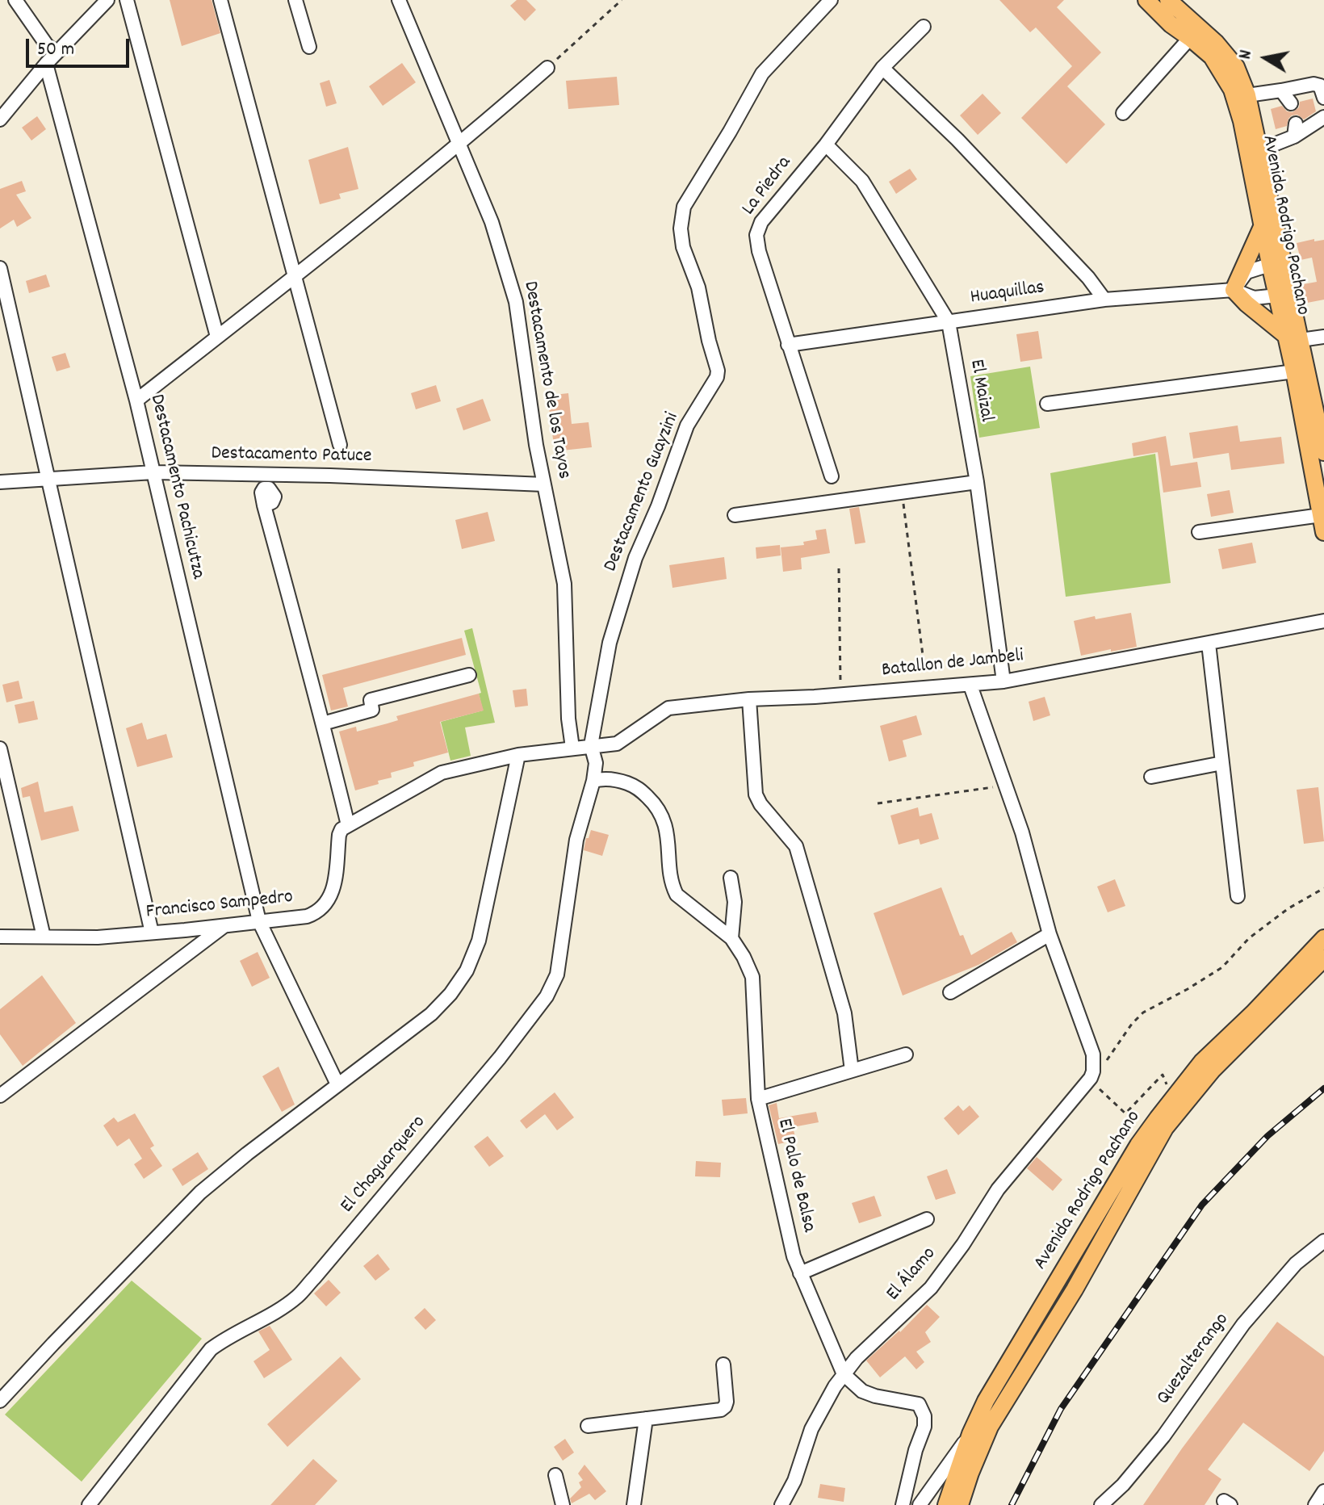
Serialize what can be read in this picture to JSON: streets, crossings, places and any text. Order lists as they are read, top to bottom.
{
  "streets": {
    "main road": ["Avenida Rodrigo Pachano"],
    "street": [
      "La Piedra",
      "Huaquillas",
      "Destacamento de los Tayos",
      "El Maizal",
      "Destacamento Patuce",
      "Destacamento Pachicutza",
      "Destacamento Guayzini",
      "Batallon de Jambeli",
      "Francisco Sampedro",
      "El Chaguarquero",
      "El Palo de Balsa",
      "El Álamo",
      "Quezalterango"
    ]
  },
  "crossings": [
    ["La Piedra", "Huaquillas"],
    ["La Piedra", "El Maizal"],
    ["Avenida Rodrigo Pachano", "Huaquillas"],
    ["Huaquillas", "El Maizal"],
    ["Destacamento de los Tayos", "Destacamento Patuce"],
    ["El Maizal", "Batallon de Jambeli"],
    ["Destacamento Patuce", "Destacamento Pachicutza"],
    ["Destacamento Pachicutza", "Francisco Sampedro"],
    ["Destacamento Guayzini", "Batallon de Jambeli"],
    ["Destacamento Guayzini", "El Chaguarquero"],
    ["Destacamento Guayzini", "El Palo de Balsa"],
    ["El Chaguarquero", "El Palo de Balsa"],
    ["El Palo de Balsa", "El Álamo"]
  ],
  "scale_bar": "50 m",
  "north": "left"
}
